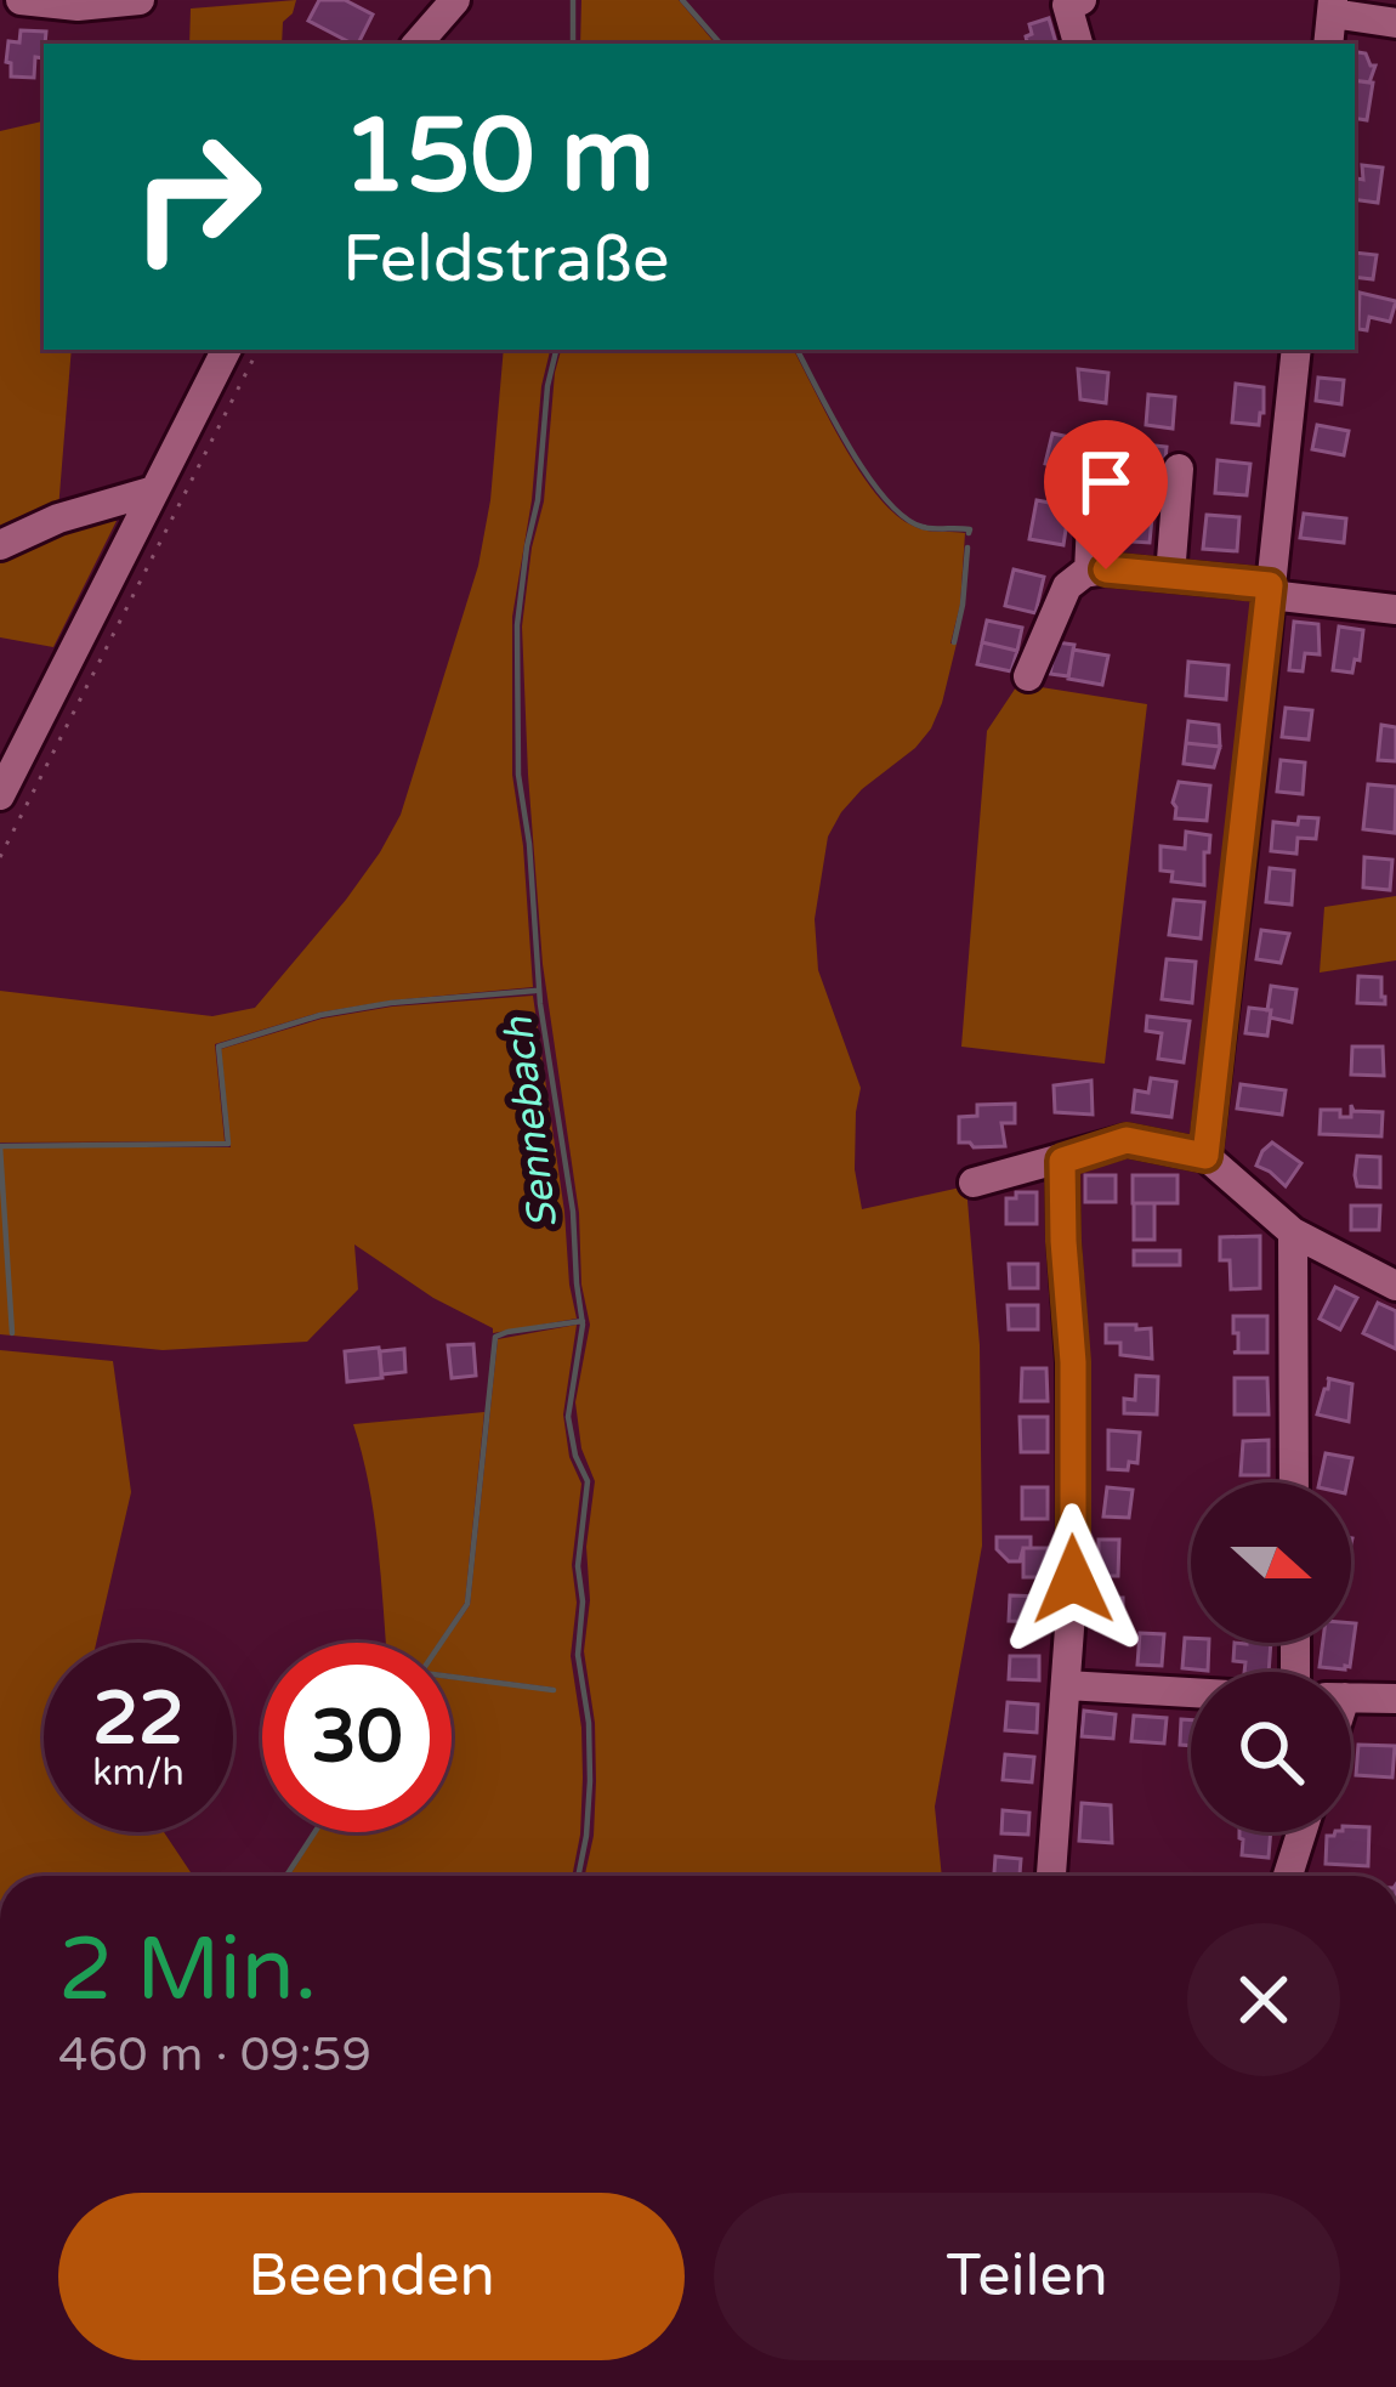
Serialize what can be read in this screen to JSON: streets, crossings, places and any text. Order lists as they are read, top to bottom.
{
  "water": ["Sennebach"],
  "north": "right",
  "page": {
    "turn": ["150 m", "Feldstraße"],
    "speed": "22 km/h",
    "limit": "30",
    "heading": ["2 Min.", "460 m · 09:59"],
    "buttons": ["Beenden", "Teilen"]
  }
}
